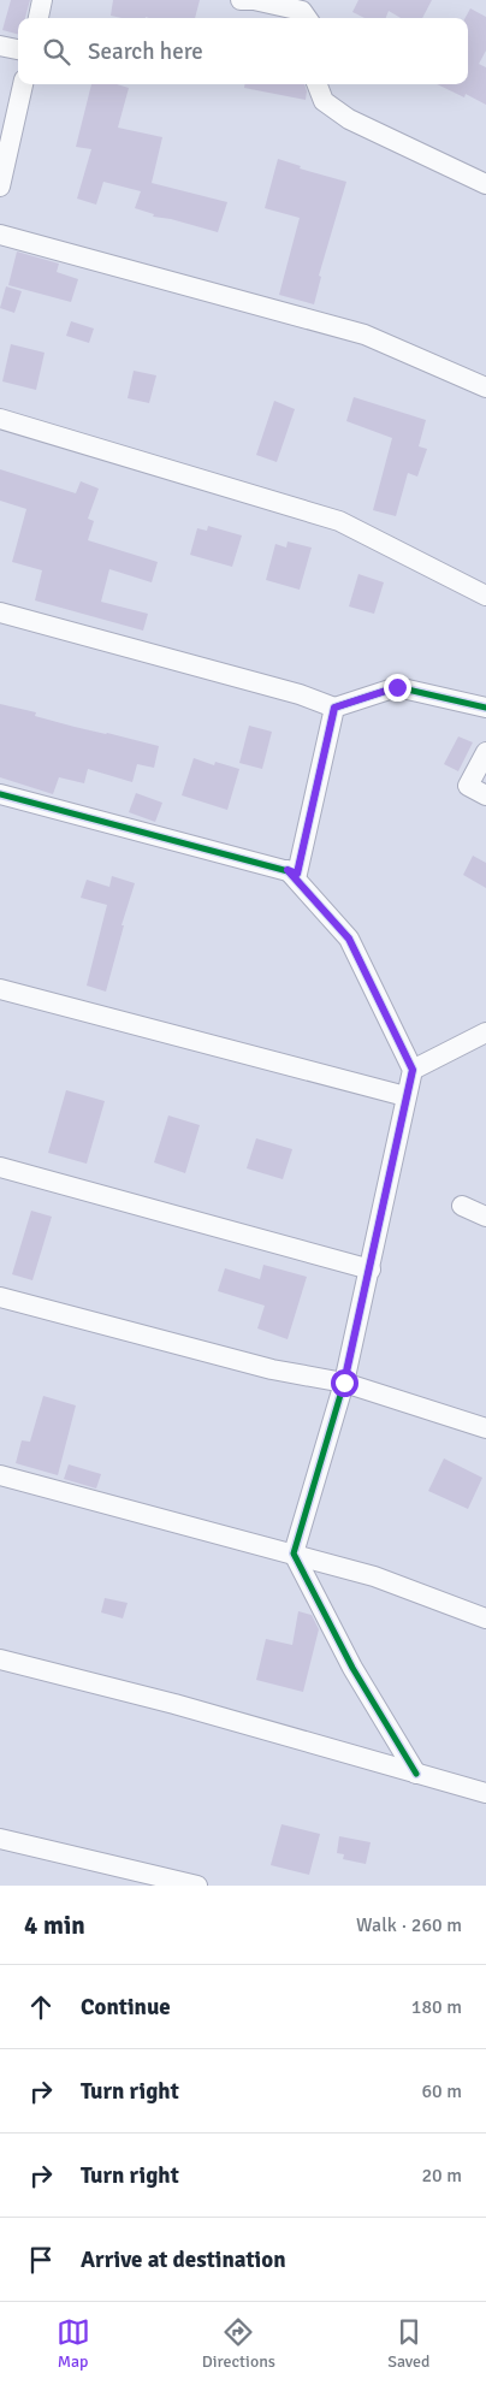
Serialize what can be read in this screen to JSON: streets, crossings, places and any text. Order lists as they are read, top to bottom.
{
  "page": {
    "search": "Search here",
    "heading": ["4 min", "Walk · 260 m"],
    "list": [
      ["Continue", "180 m"],
      ["Turn right", "60 m"],
      ["Turn right", "20 m"],
      "Arrive at destination"
    ],
    "nav": ["Map", "Directions", "Saved"]
  }
}
